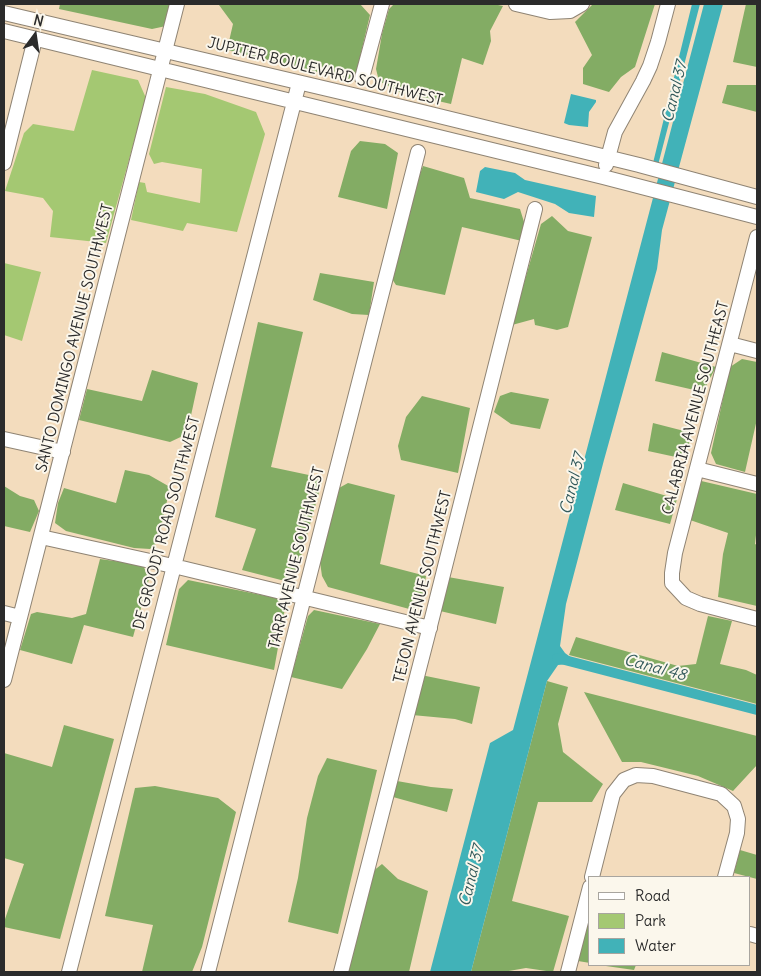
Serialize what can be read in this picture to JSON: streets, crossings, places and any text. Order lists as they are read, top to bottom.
{
  "streets": {
    "street": [
      "JUPITER BOULEVARD SOUTHWEST",
      "SANTO DOMINGO AVENUE SOUTHWEST",
      "CALABRIA AVENUE SOUTHEAST",
      "DE GROODT ROAD SOUTHWEST",
      "TARR AVENUE SOUTHWEST",
      "TEJON AVENUE SOUTHWEST"
    ]
  },
  "crossings": [
    ["JUPITER BOULEVARD SOUTHWEST", "SANTO DOMINGO AVENUE SOUTHWEST"],
    ["JUPITER BOULEVARD SOUTHWEST", "DE GROODT ROAD SOUTHWEST"]
  ],
  "water": ["Canal 37", "Canal 48"],
  "legend": ["Road", "Park", "Water"],
  "north": "top"
}
